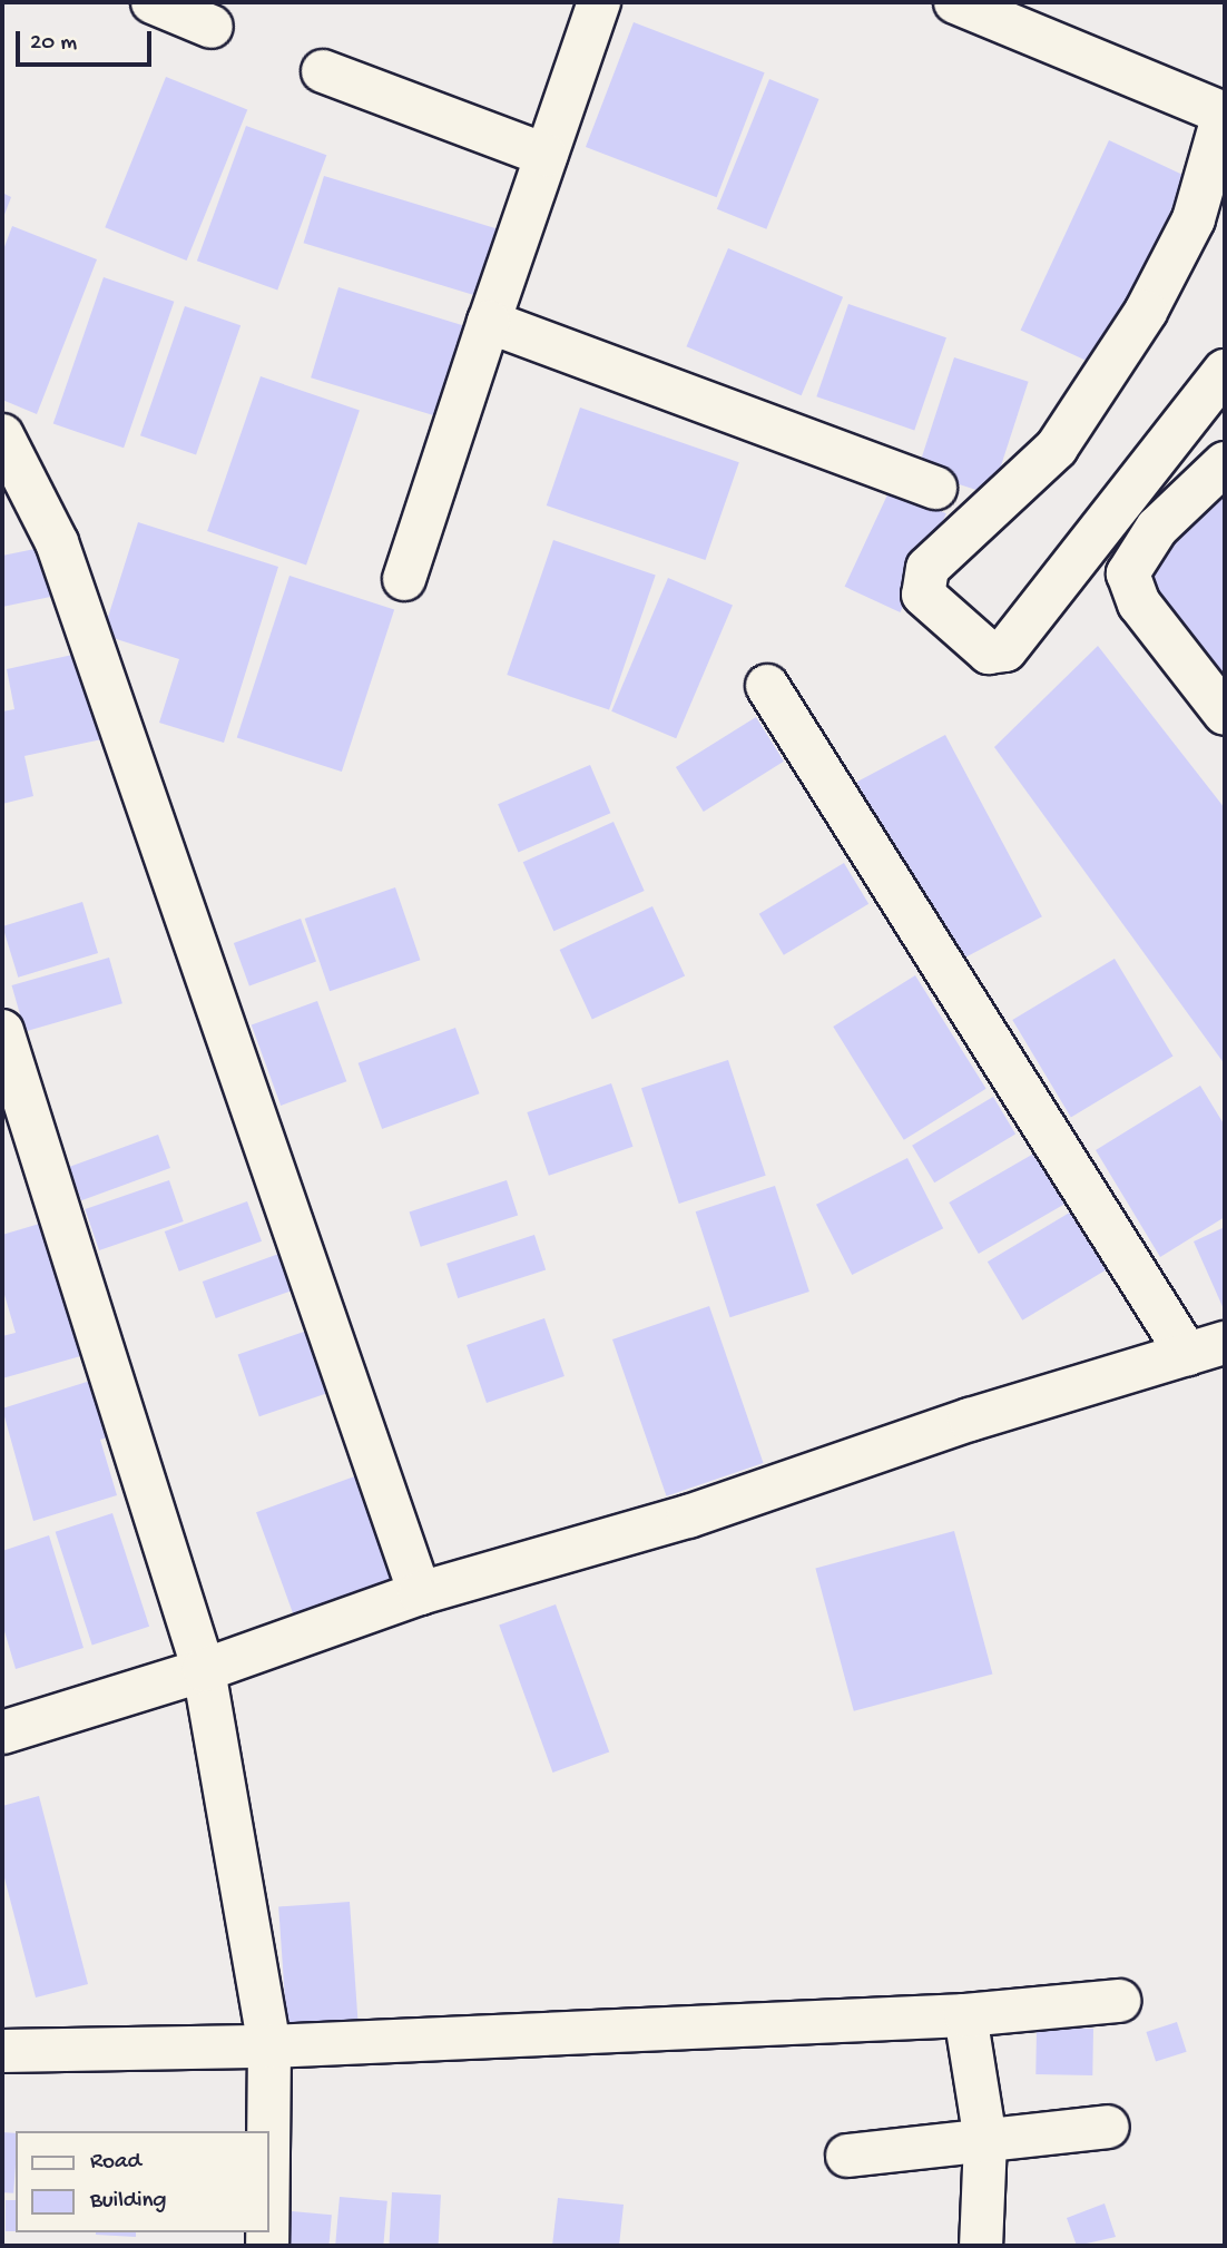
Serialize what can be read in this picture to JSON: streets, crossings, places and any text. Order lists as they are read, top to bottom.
{
  "legend": ["Road", "Building"],
  "scale_bar": "20 m"
}
